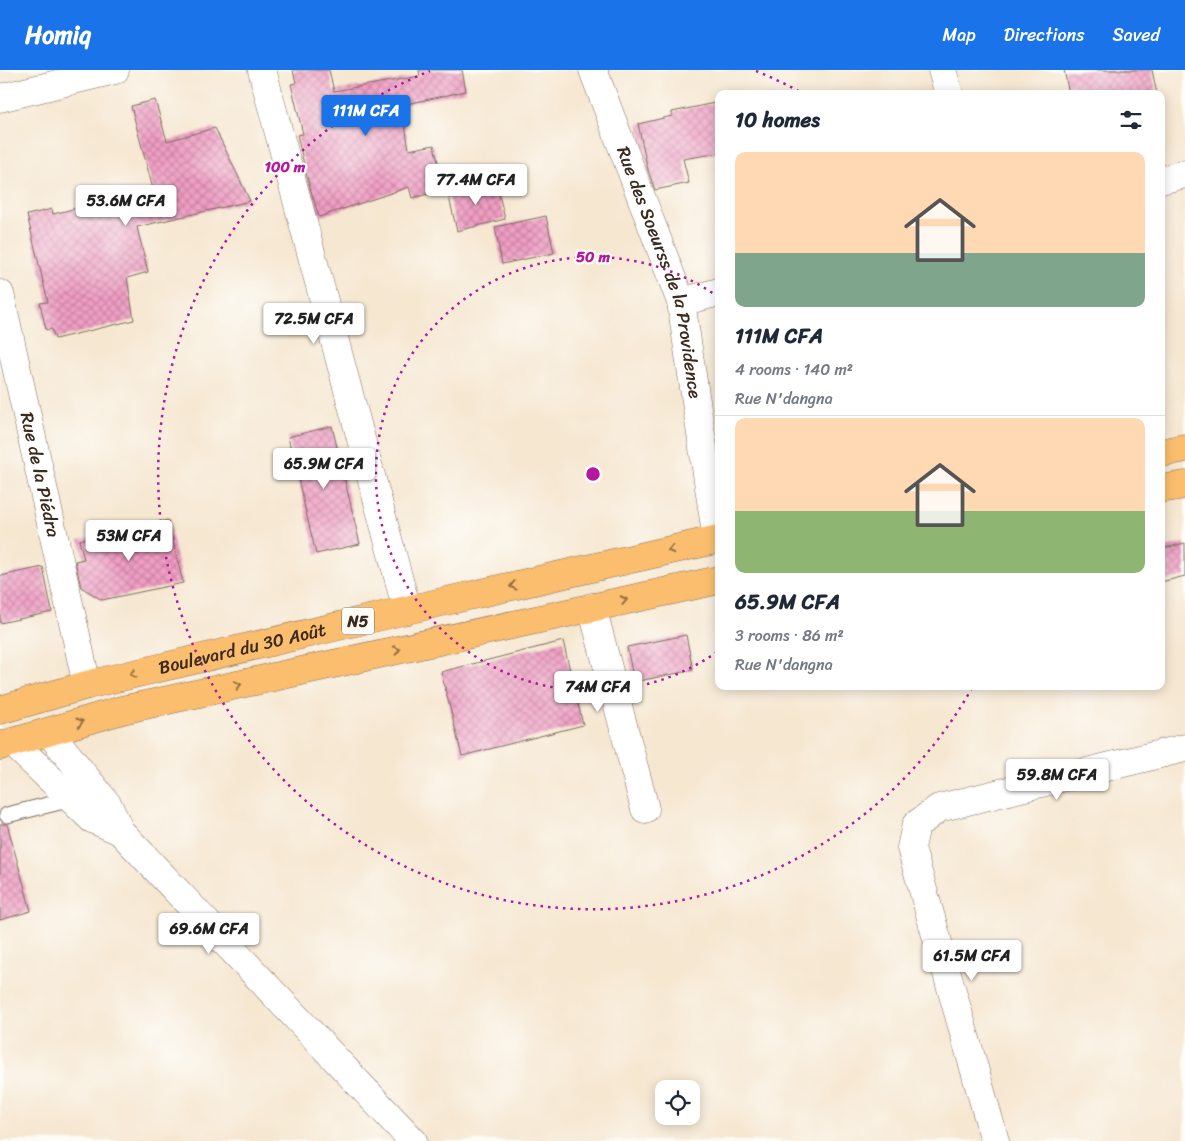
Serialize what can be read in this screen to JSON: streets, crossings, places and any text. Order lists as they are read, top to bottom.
{
  "streets": {
    "highway": ["N5", "Boulevard du 30 Août"],
    "street": ["Rue des Soeurss de la Providence", "Rue de la Piédra"]
  },
  "crossings": [
    ["Rue de la Piédra", "Boulevard du 30 Août"]
  ],
  "page": {
    "header": "Homiq",
    "nav": ["Map", "Directions", "Saved"],
    "heading": "10 homes",
    "price": [
      "111M CFA",
      "77.4M CFA",
      "53.6M CFA",
      "72.5M CFA",
      "65.9M CFA",
      "53M CFA",
      "74M CFA",
      "59.8M CFA",
      "69.6M CFA",
      "61.5M CFA"
    ],
    "list": [
      {
        "name": "111M CFA",
        "note": "4 rooms · 140 m² · Rue N'dangna"
      },
      {
        "name": "65.9M CFA",
        "note": "3 rooms · 86 m² · Rue N'dangna"
      }
    ]
  },
  "rings": ["100 m", "50 m"]
}
